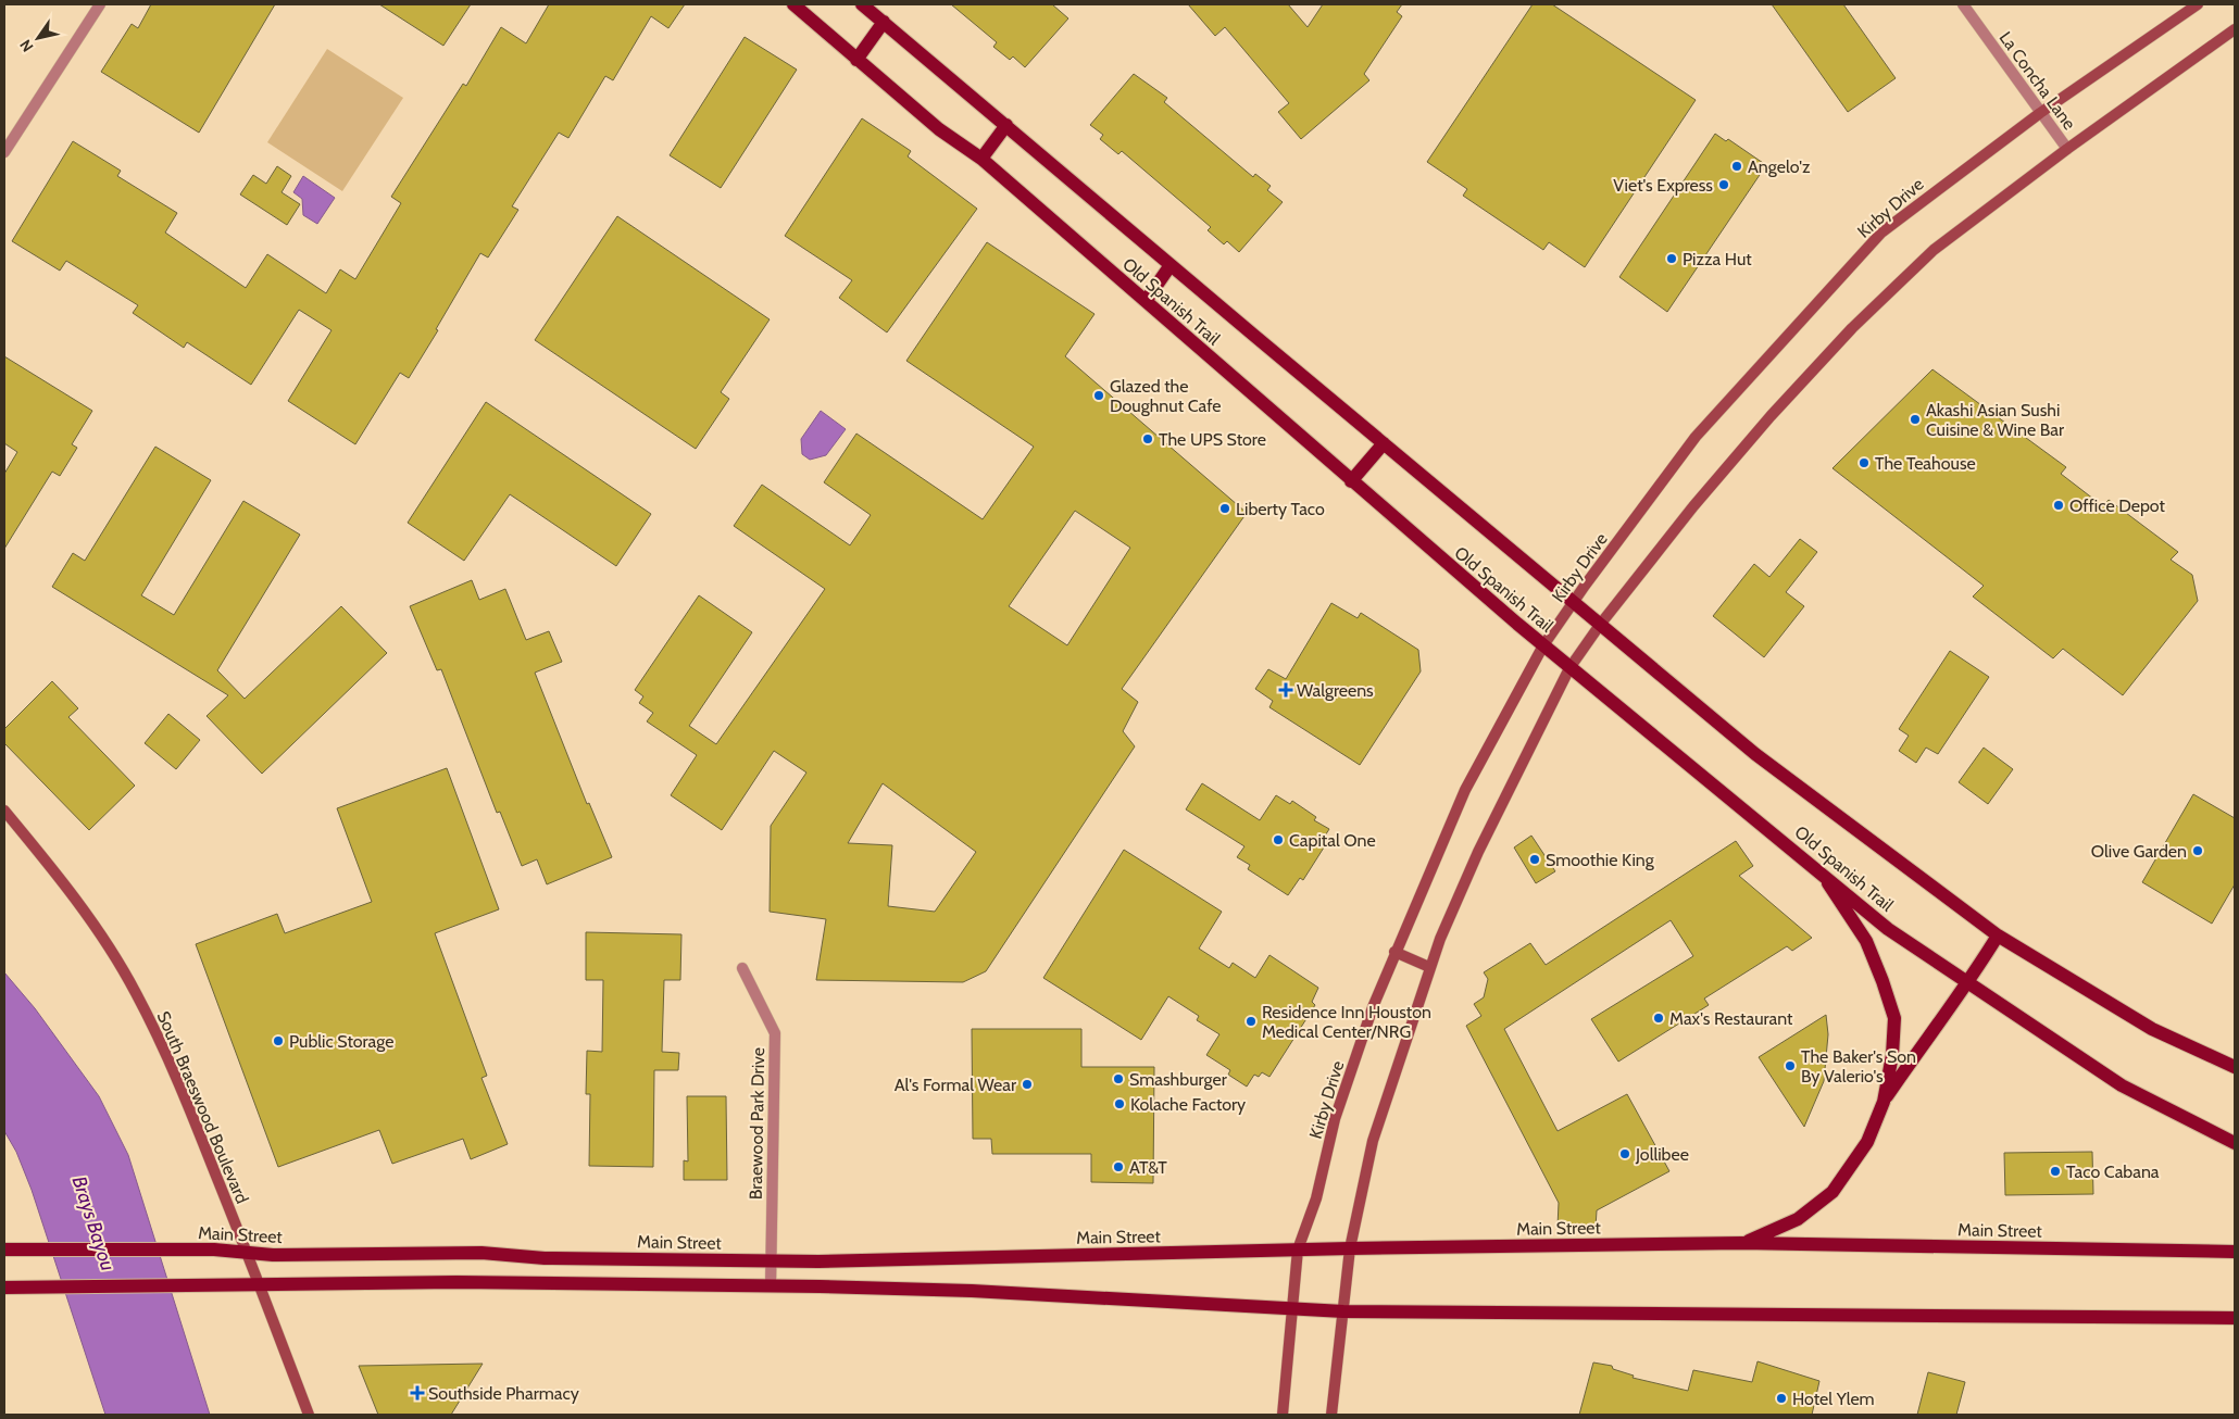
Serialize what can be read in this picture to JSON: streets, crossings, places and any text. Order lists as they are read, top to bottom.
{
  "streets": {
    "main road": [
      "Kirby Drive",
      "Old Spanish Trail",
      "South Braeswood Boulevard",
      "Main Street"
    ],
    "street": ["La Concha Lane", "Braewood Park Drive"]
  },
  "crossings": [
    ["La Concha Lane", "Kirby Drive"],
    ["Kirby Drive", "Old Spanish Trail"],
    ["Kirby Drive", "Main Street"],
    ["South Braeswood Boulevard", "Main Street"],
    ["Braewood Park Drive", "Main Street"]
  ],
  "water": ["Brays Bayou"],
  "places": {
    "other": [
      "Angelo'z",
      "Viet's Express",
      "Pizza Hut",
      "Glazed the Doughnut Cafe",
      "Akashi Asian Sushi Cuisine & Wine Bar",
      "The UPS Store",
      "The Teahouse",
      "Office Depot",
      "Liberty Taco",
      "Capital One",
      "Olive Garden",
      "Smoothie King",
      "Max's Restaurant",
      "Residence Inn Houston Medical Center/NRG",
      "Public Storage",
      "The Baker's Son By Valerio's",
      "Smashburger",
      "Al's Formal Wear",
      "Kolache Factory",
      "Jollibee",
      "AT&T",
      "Taco Cabana",
      "Hotel Ylem"
    ],
    "health": ["Walgreens", "Southside Pharmacy"]
  },
  "north": "bottom left"
}
